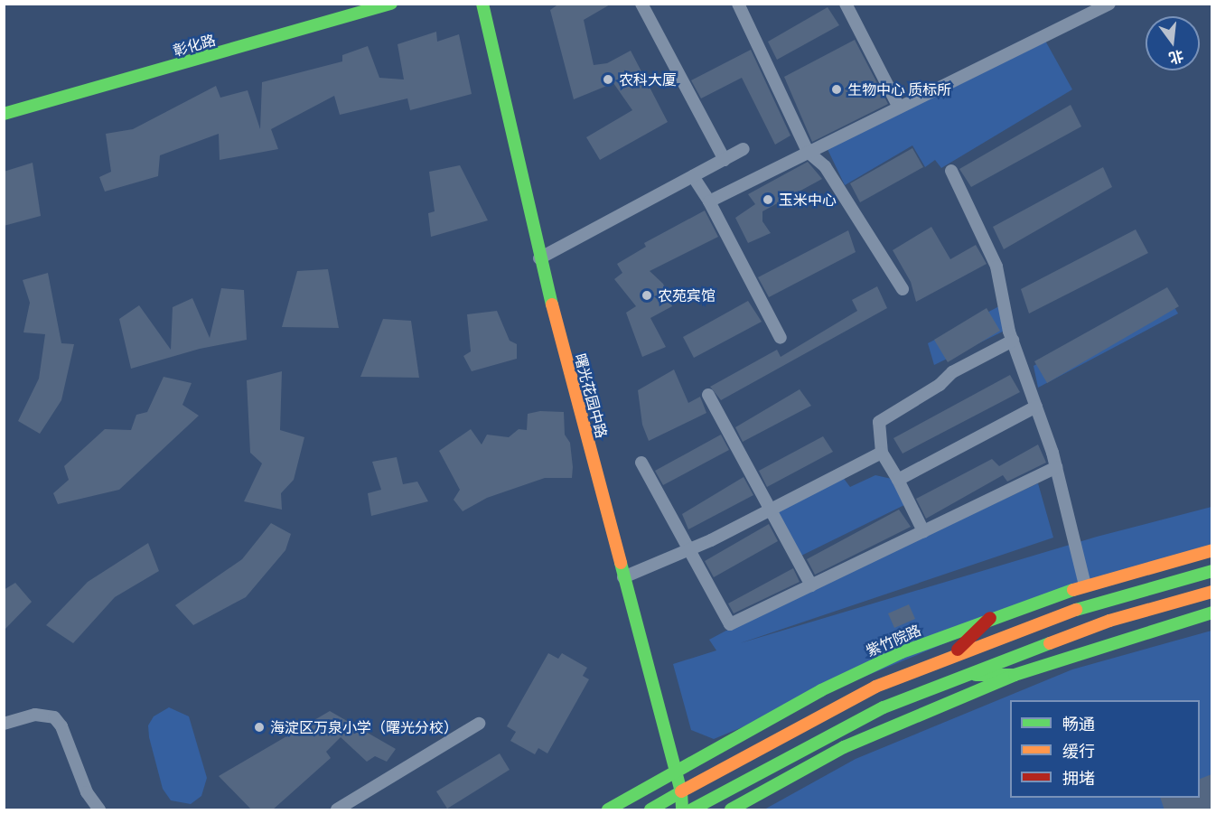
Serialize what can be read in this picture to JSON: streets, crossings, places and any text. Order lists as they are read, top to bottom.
{
  "streets": {
    "main road": ["彰化路", "曙光花园中路", "紫竹院路"]
  },
  "crossings": [
    ["曙光花园中路", "紫竹院路"]
  ],
  "places": [
    "农科大厦",
    "生物中心 质标所",
    "玉米中心",
    "农苑宾馆",
    "海淀区万泉小学（曙光分校）"
  ],
  "legend": ["畅通", "缓行", "拥堵"],
  "north": "bottom"
}
